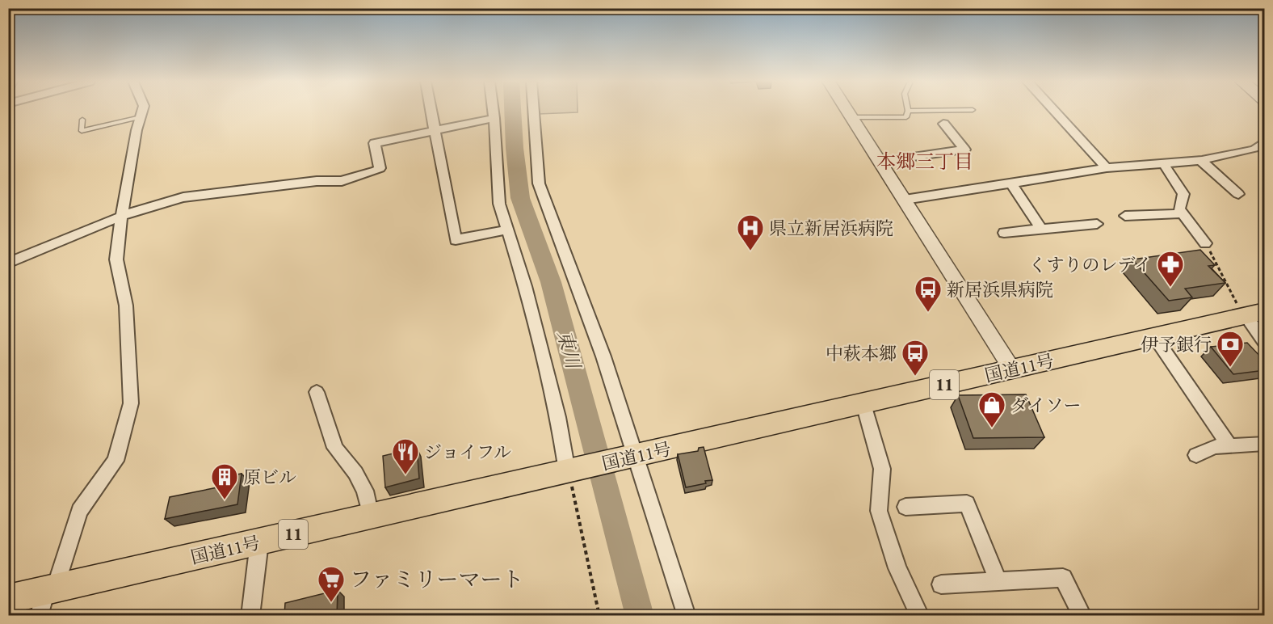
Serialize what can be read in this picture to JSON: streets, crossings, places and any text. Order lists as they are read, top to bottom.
{
  "streets": {
    "highway": ["国道11号", "11"]
  },
  "districts": ["本郷三丁目"],
  "water": ["東川"],
  "places": {
    "hospital": ["県立新居浜病院"],
    "pharmacy": ["くすりのレデイ"],
    "bus stop": ["新居浜県病院", "中萩本郷"],
    "bank": ["伊予銀行"],
    "shop": ["ダイソー"],
    "restaurant": ["ジョイフル"],
    "building": ["原ビル"],
    "supermarket": ["ファミリーマート"]
  }
}
